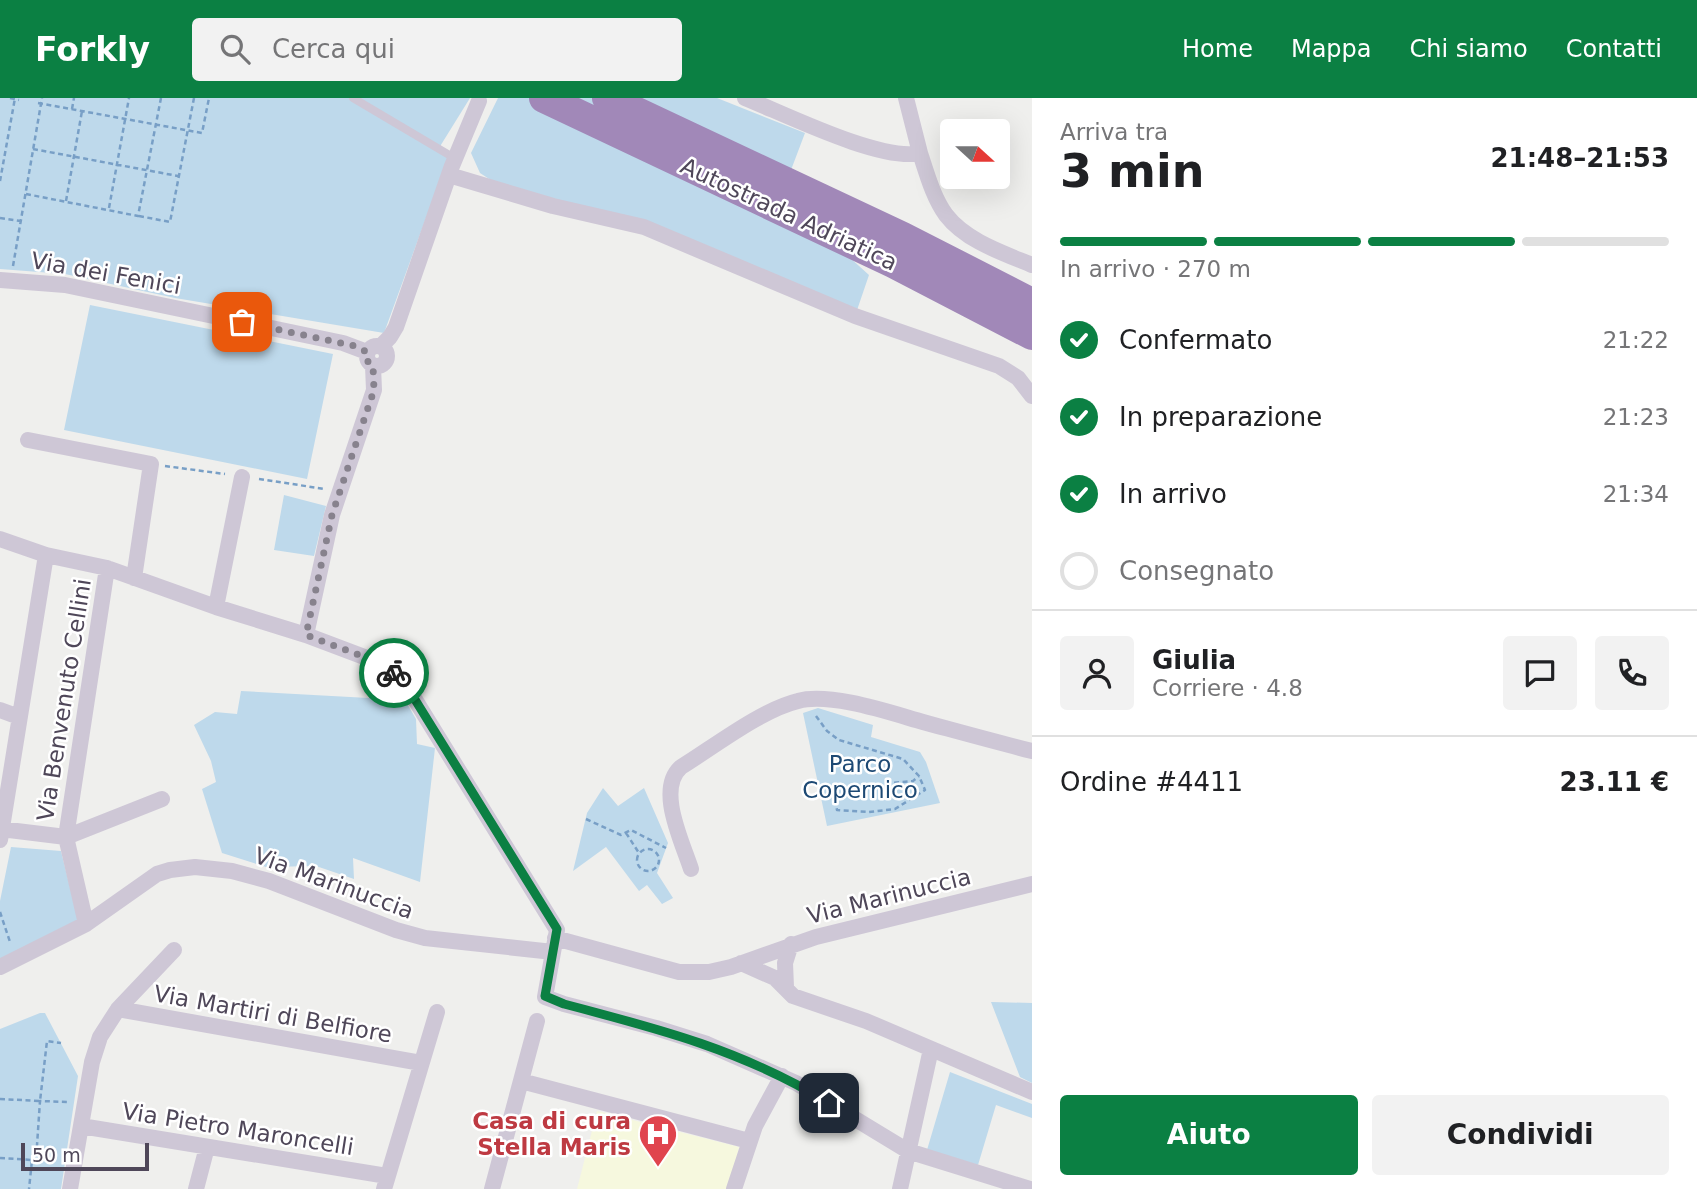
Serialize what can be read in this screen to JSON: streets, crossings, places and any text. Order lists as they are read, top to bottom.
{
  "streets": {
    "highway": ["Autostrada Adriatica"],
    "street": [
      "Via dei Fenici",
      "Via Benvenuto Cellini",
      "Via Marinuccia",
      "Via Martiri di Belfiore",
      "Via Pietro Maroncelli"
    ]
  },
  "crossings": [
    ["Via Benvenuto Cellini", "Via Marinuccia"]
  ],
  "parks": ["Parco Copernico"],
  "places": {
    "hospital": ["Casa di cura Stella Maris"]
  },
  "scale_bar": "50 m",
  "north": "right",
  "page": {
    "header": "Forkly",
    "search": "Cerca qui",
    "nav": [
      "Home",
      "Mappa",
      "Chi siamo",
      "Contatti"
    ],
    "heading": ["3 min", "Arriva tra", "21:48–21:53"],
    "panel": [
      "Giulia",
      "Corriere · 4.8",
      "Ordine #4411",
      "23.11 €"
    ],
    "bar": "In arrivo · 270 m",
    "list": [
      ["Confermato", "21:22"],
      ["In preparazione", "21:23"],
      ["In arrivo", "21:34"],
      "Consegnato"
    ],
    "buttons": ["Aiuto", "Condividi"],
    "scale": "50 m"
  }
}
